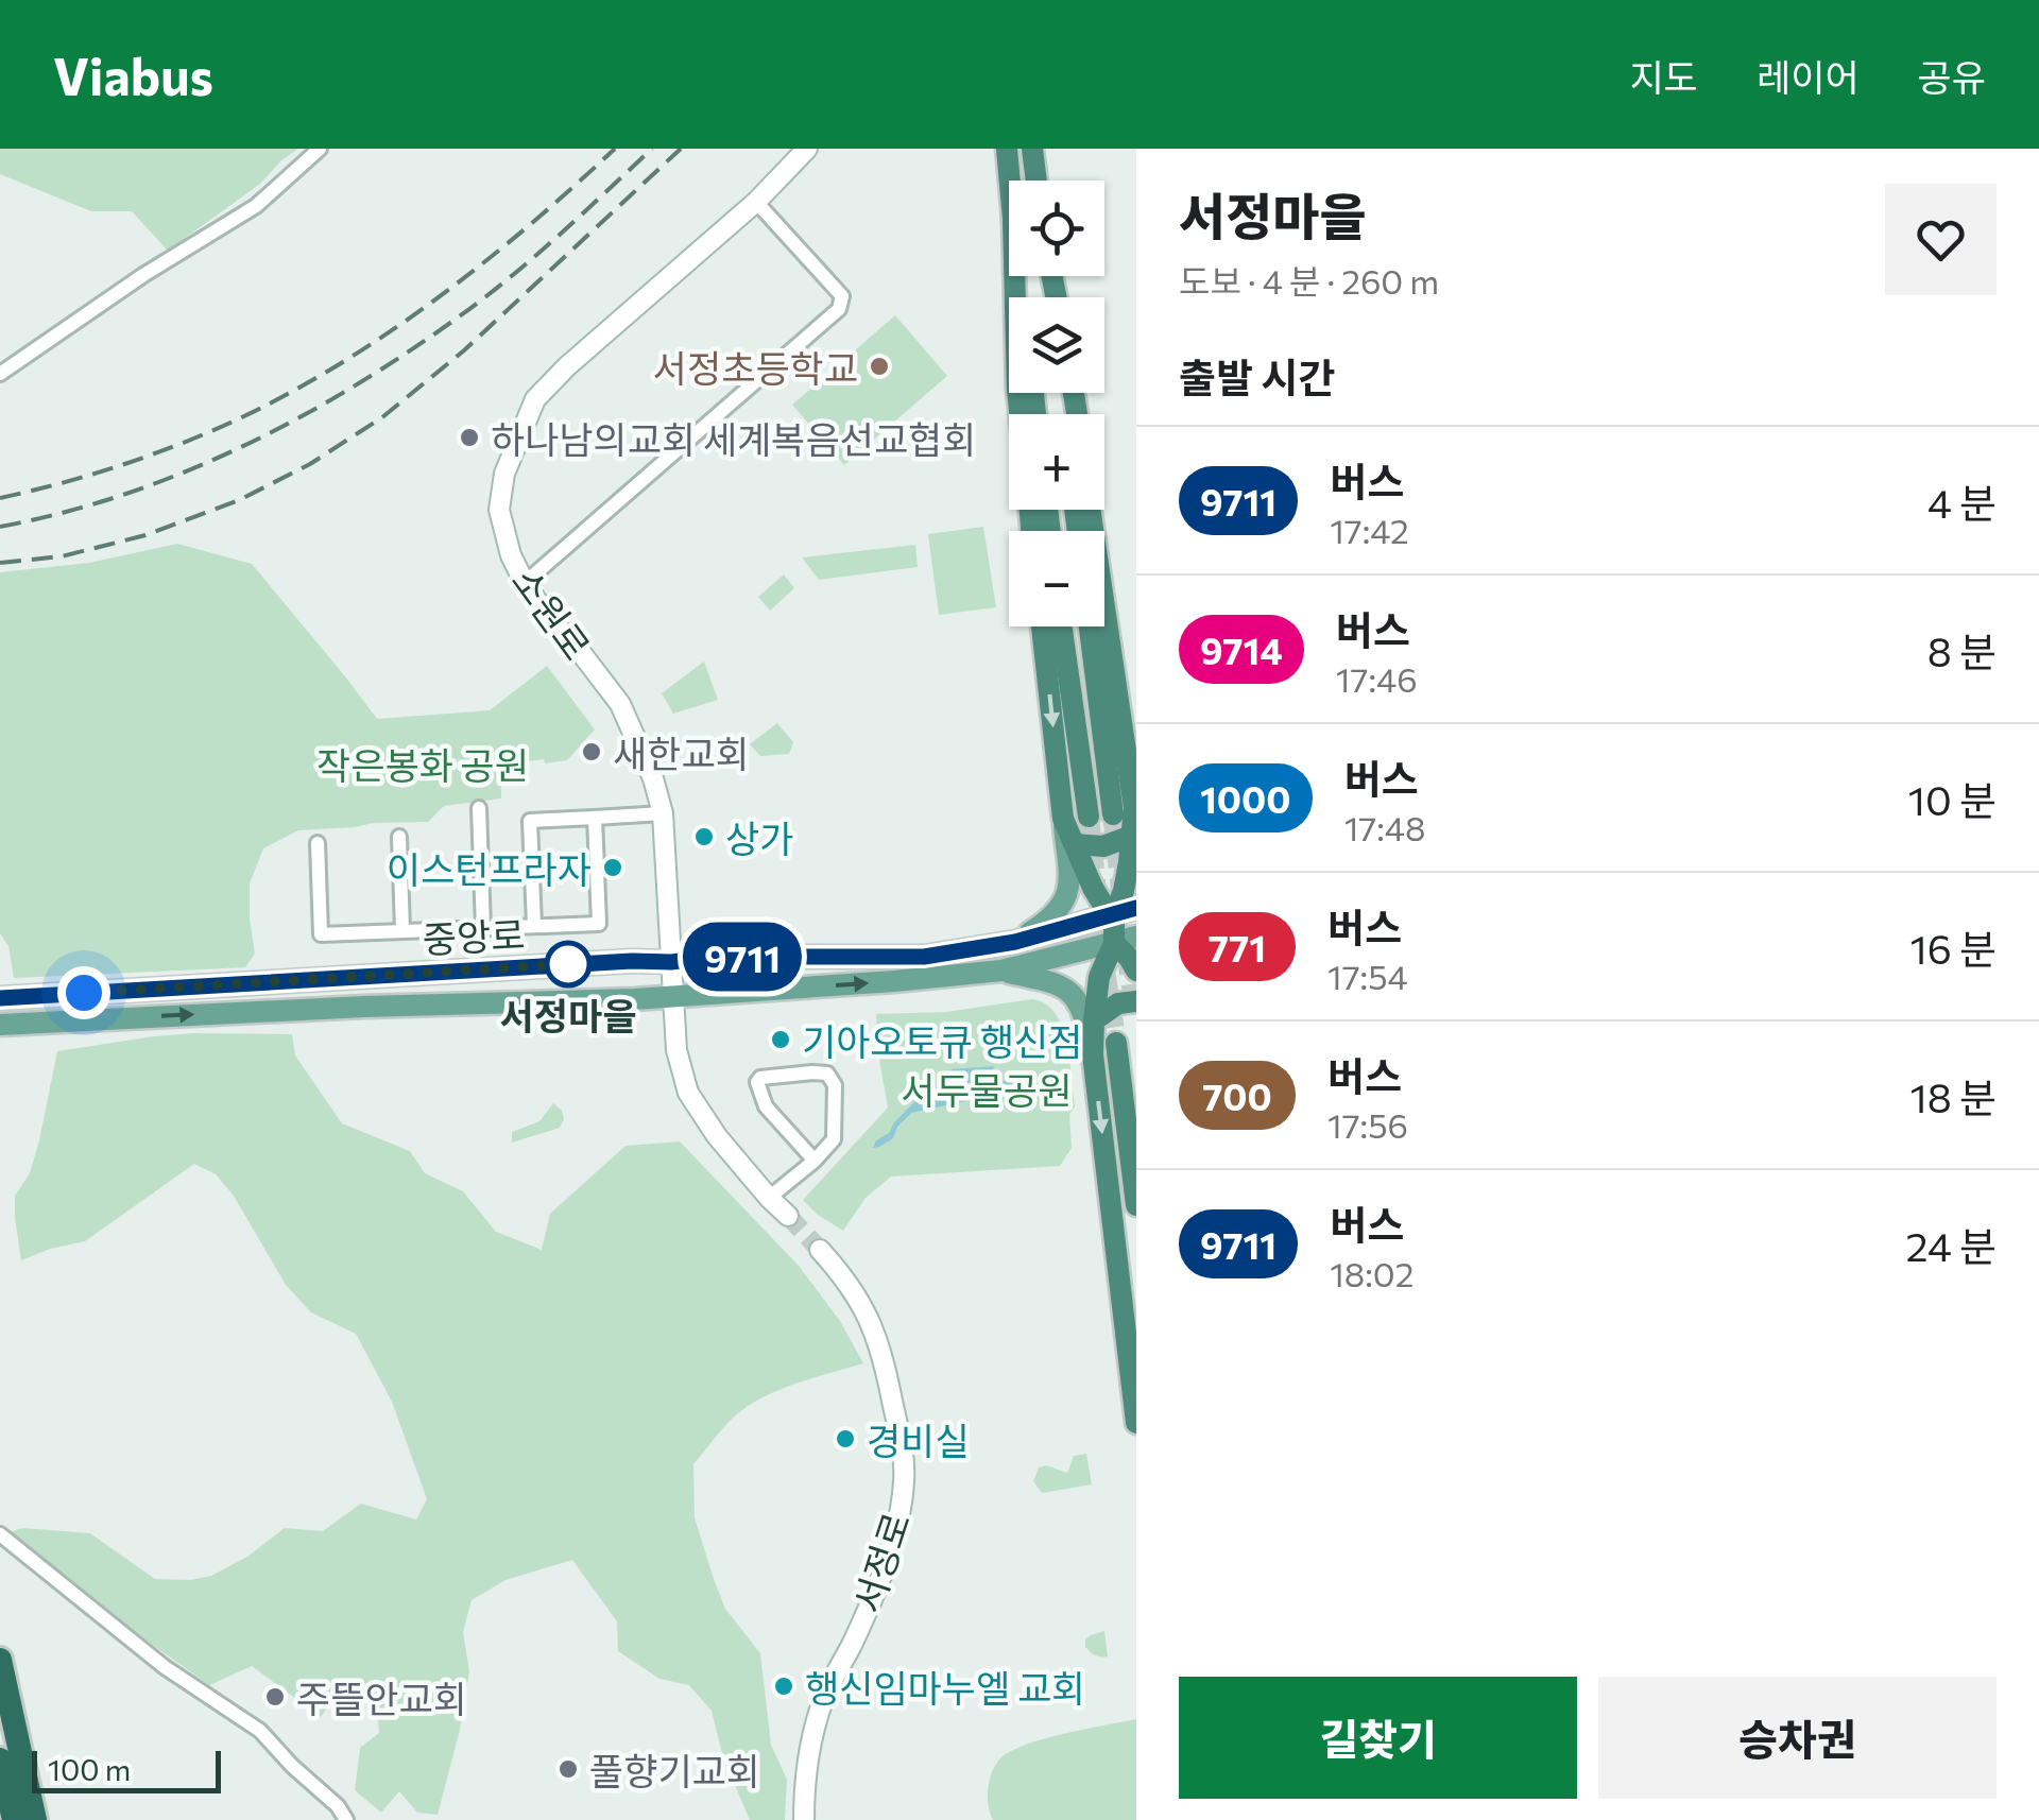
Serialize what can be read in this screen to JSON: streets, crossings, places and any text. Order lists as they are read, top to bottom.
{
  "streets": {
    "main road": ["소원로", "중앙로", "서정로"]
  },
  "crossings": [
    ["소원로", "중앙로"]
  ],
  "parks": ["작은봉화 공원", "서두물공원"],
  "places": [
    "서정초등학교",
    "하나남의교회 세계복음선교협회",
    "새한교회",
    "상가",
    "이스턴프라자",
    "서정마을",
    "기아오토큐 행신점",
    "경비실",
    "행신임마누엘 교회",
    "주뜰안교회",
    "풀향기교회"
  ],
  "lines": ["bus line 9711"],
  "scale_bar": "100 m",
  "page": {
    "header": "Viabus",
    "nav": ["지도", "레이어", "공유"],
    "on_map": "9711",
    "heading": [
      ["서정마을", "도보 · 4 분 · 260 m"],
      "출발 시간"
    ],
    "map_buttons": ["+", "−"],
    "list": [
      {
        "mark": "9711",
        "name": "버스",
        "note": "17:42",
        "value": "4 분"
      },
      {
        "mark": "9714",
        "name": "버스",
        "note": "17:46",
        "value": "8 분"
      },
      {
        "mark": "1000",
        "name": "버스",
        "note": "17:48",
        "value": "10 분"
      },
      {
        "mark": "771",
        "name": "버스",
        "note": "17:54",
        "value": "16 분"
      },
      {
        "mark": "700",
        "name": "버스",
        "note": "17:56",
        "value": "18 분"
      },
      {
        "mark": "9711",
        "name": "버스",
        "note": "18:02",
        "value": "24 분"
      }
    ],
    "buttons": ["길찾기", "승차권"],
    "scale": "100 m"
  }
}
